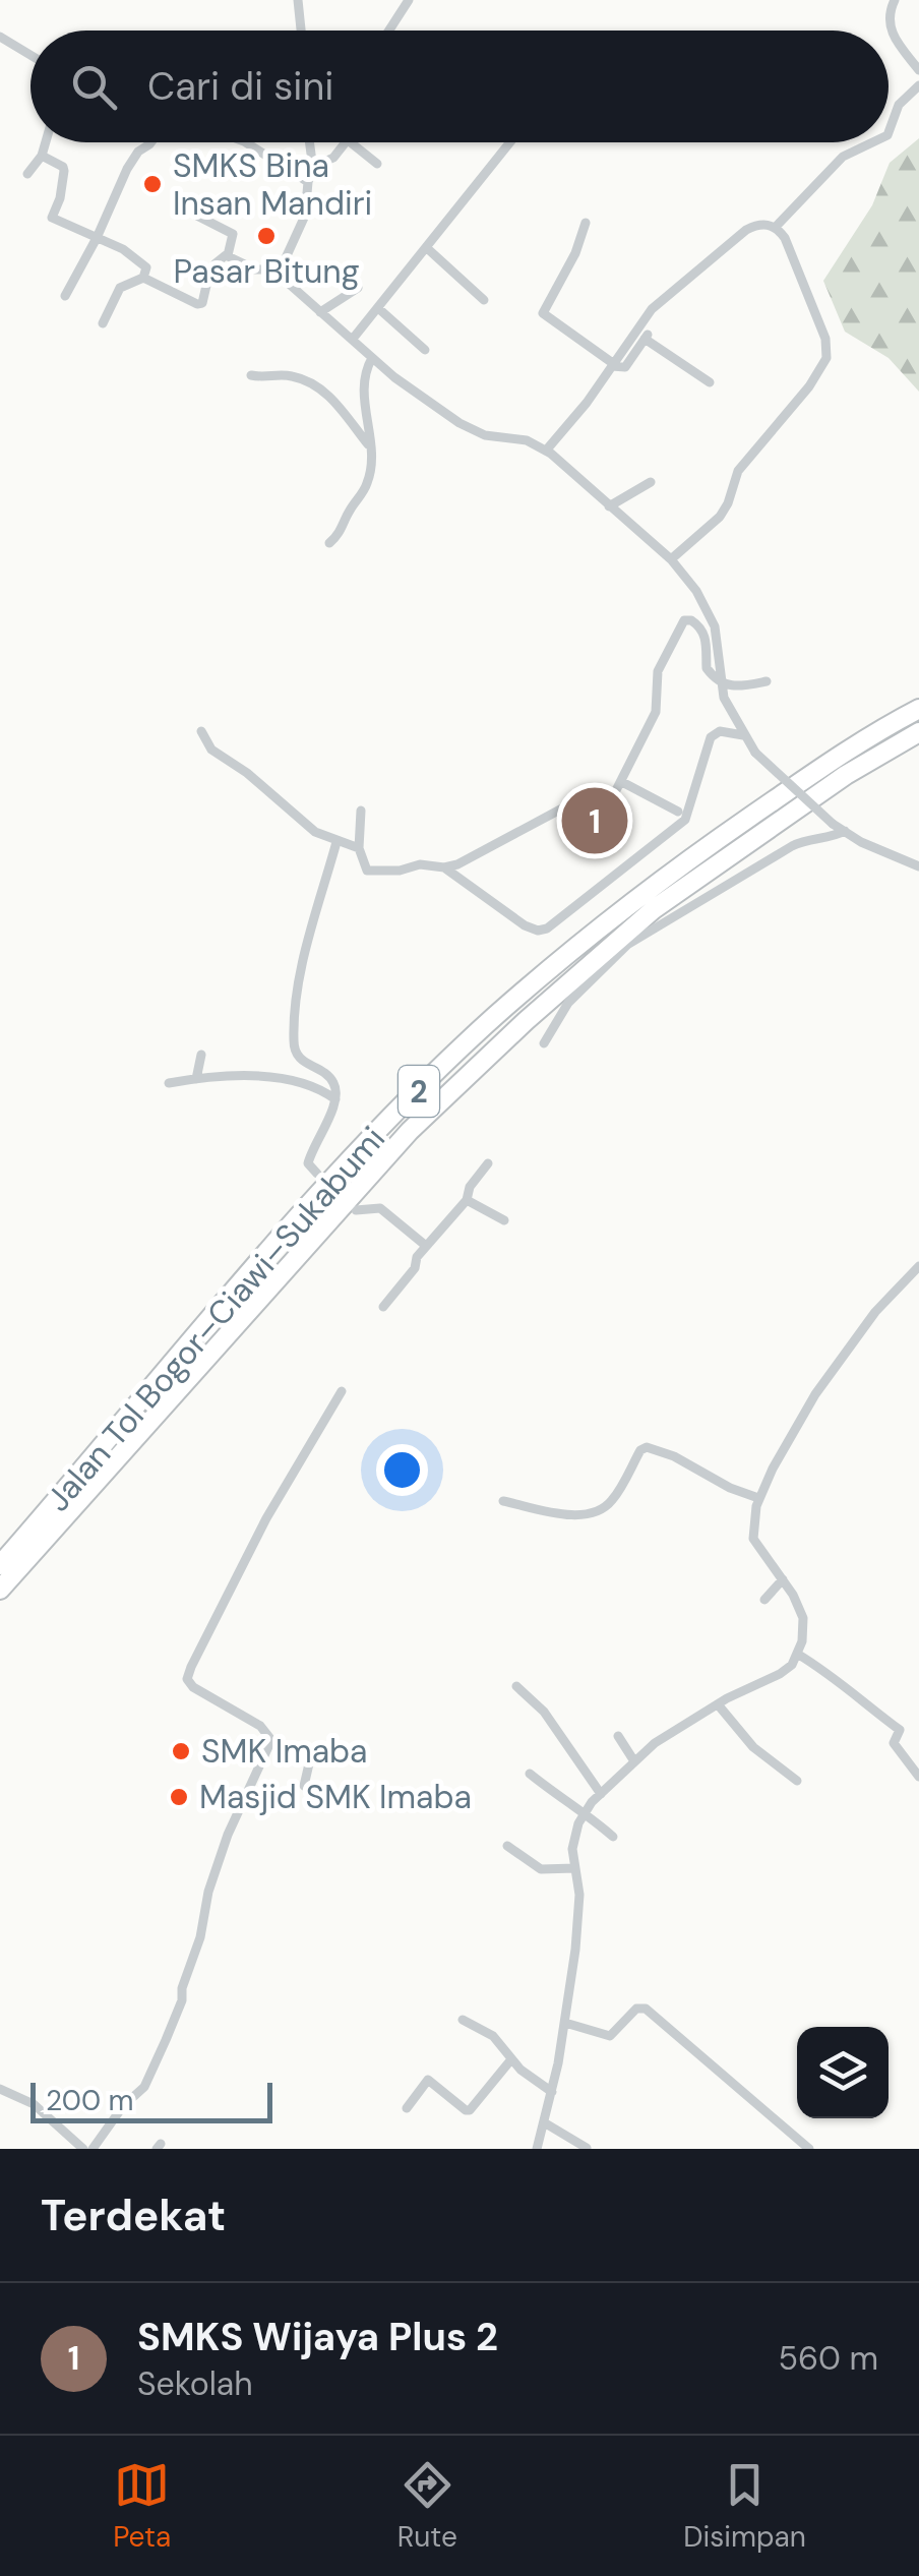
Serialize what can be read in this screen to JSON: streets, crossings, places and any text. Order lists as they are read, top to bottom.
{
  "streets": {
    "highway": ["2", "Jalan Tol Bogor–Ciawi–Sukabumi"]
  },
  "places": [
    "SMKS Bina Insan Mandiri",
    "Pasar Bitung",
    "SMK Imaba",
    "Masjid SMK Imaba"
  ],
  "scale_bar": "200 m",
  "page": {
    "search": "Cari di sini",
    "pins": "1",
    "scale": "200 m",
    "heading": "Terdekat",
    "list": [
      {
        "mark": "1",
        "name": "SMKS Wijaya Plus 2",
        "note": "Sekolah",
        "value": "560 m"
      }
    ],
    "nav": ["Peta", "Rute", "Disimpan"]
  }
}
